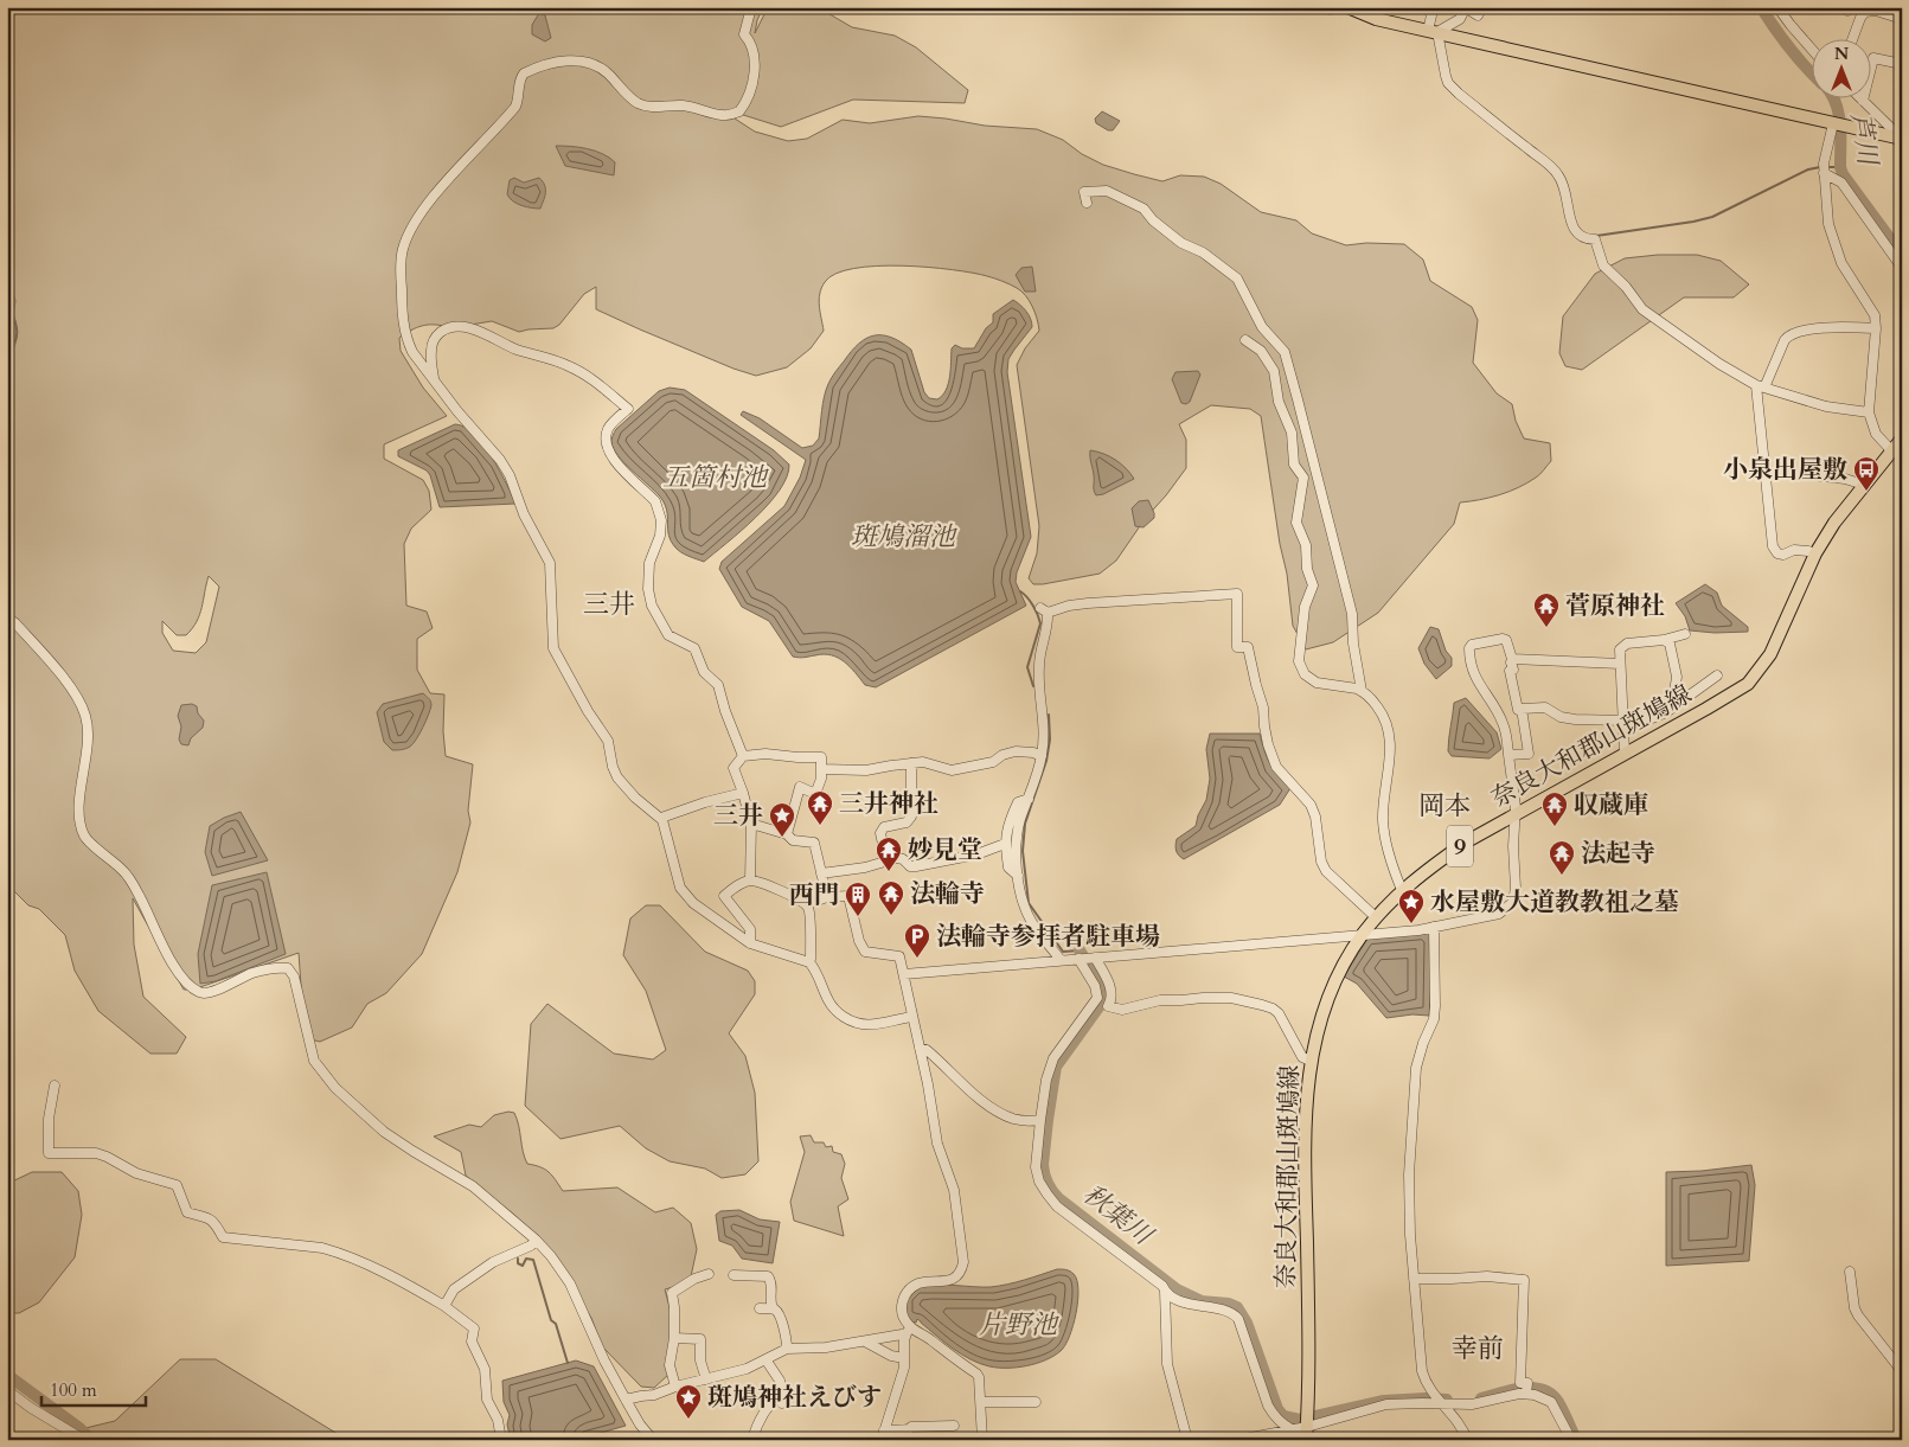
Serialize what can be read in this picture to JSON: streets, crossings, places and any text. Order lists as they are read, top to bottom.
{
  "streets": {
    "main road": ["奈良大和郡山斑鳩線", "9"]
  },
  "districts": ["三井", "岡本", "幸前"],
  "water": [
    "芦川",
    "五箇村池",
    "斑鳩溜池",
    "秋葉川",
    "片野池"
  ],
  "places": {
    "bus stop": ["小泉出屋敷"],
    "temple": [
      "菅原神社",
      "三井神社",
      "収蔵庫",
      "妙見堂",
      "法起寺",
      "法輪寺"
    ],
    "place": ["三井", "水屋敷大道教教祖之墓", "斑鳩神社えびす"],
    "building": ["西門"],
    "parking": ["法輪寺参拝者駐車場"]
  },
  "scale_bar": "100 m",
  "north": "top"
}
